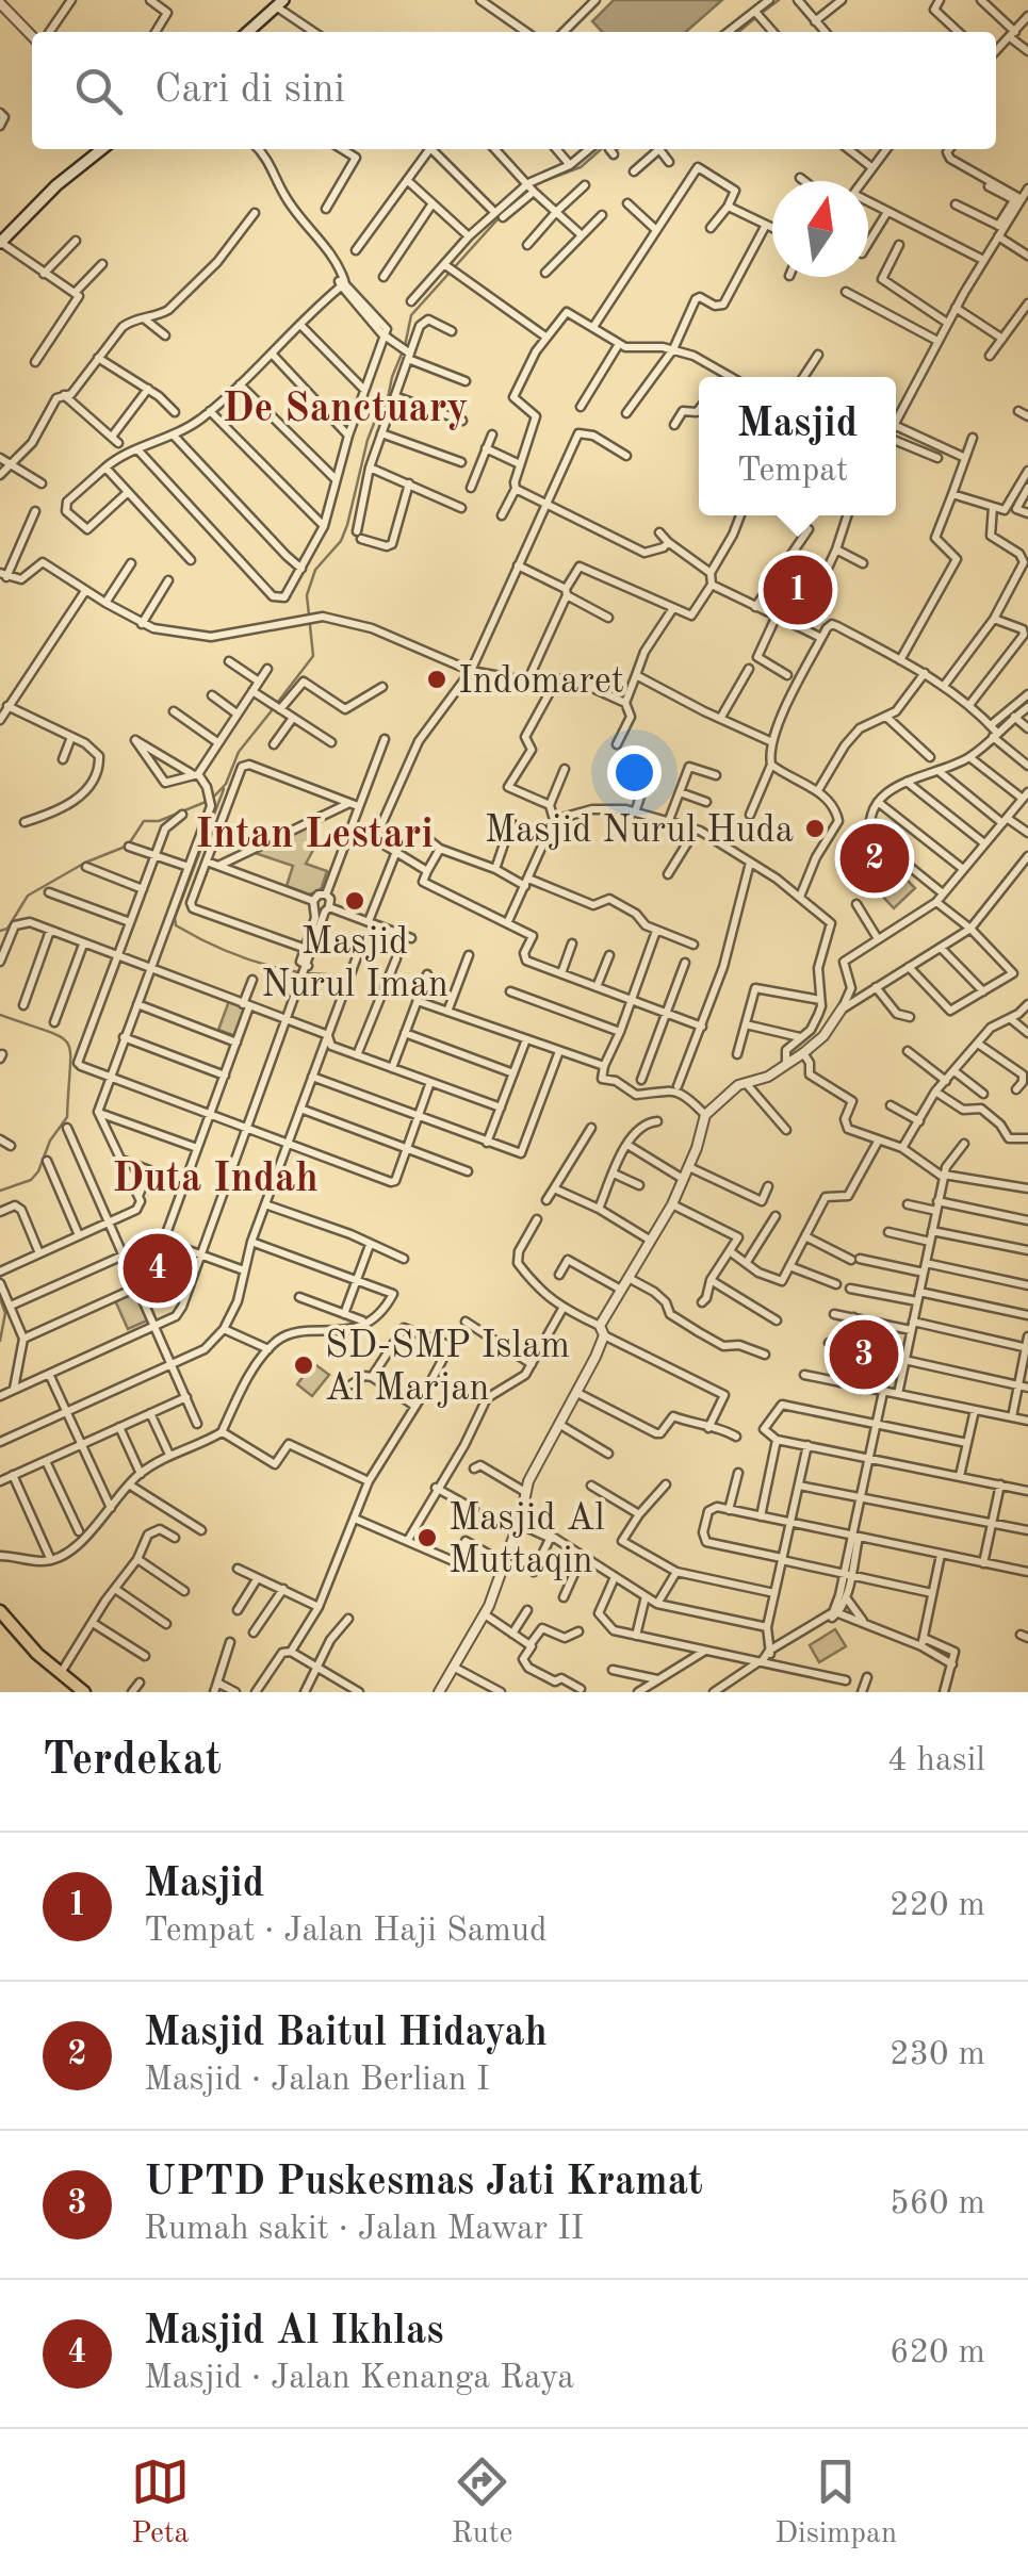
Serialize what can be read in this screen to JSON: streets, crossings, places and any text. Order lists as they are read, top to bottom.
{
  "districts": ["De Sanctuary", "Intan Lestari", "Duta Indah"],
  "places": [
    "Indomaret",
    "Masjid Nurul Huda",
    "Masjid Nurul Iman",
    "SD-SMP Islam Al Marjan",
    "Masjid Al Muttaqin"
  ],
  "north": "top",
  "page": {
    "search": "Cari di sini",
    "popup": ["Masjid", "Tempat"],
    "pins": [
      "1",
      "2",
      "4",
      "3"
    ],
    "heading": ["Terdekat", "4 hasil"],
    "list": [
      {
        "mark": "1",
        "name": "Masjid",
        "note": "Tempat · Jalan Haji Samud",
        "value": "220 m"
      },
      {
        "mark": "2",
        "name": "Masjid Baitul Hidayah",
        "note": "Masjid · Jalan Berlian I",
        "value": "230 m"
      },
      {
        "mark": "3",
        "name": "UPTD Puskesmas Jati Kramat",
        "note": "Rumah sakit · Jalan Mawar II",
        "value": "560 m"
      },
      {
        "mark": "4",
        "name": "Masjid Al Ikhlas",
        "note": "Masjid · Jalan Kenanga Raya",
        "value": "620 m"
      }
    ],
    "nav": ["Peta", "Rute", "Disimpan"]
  }
}
